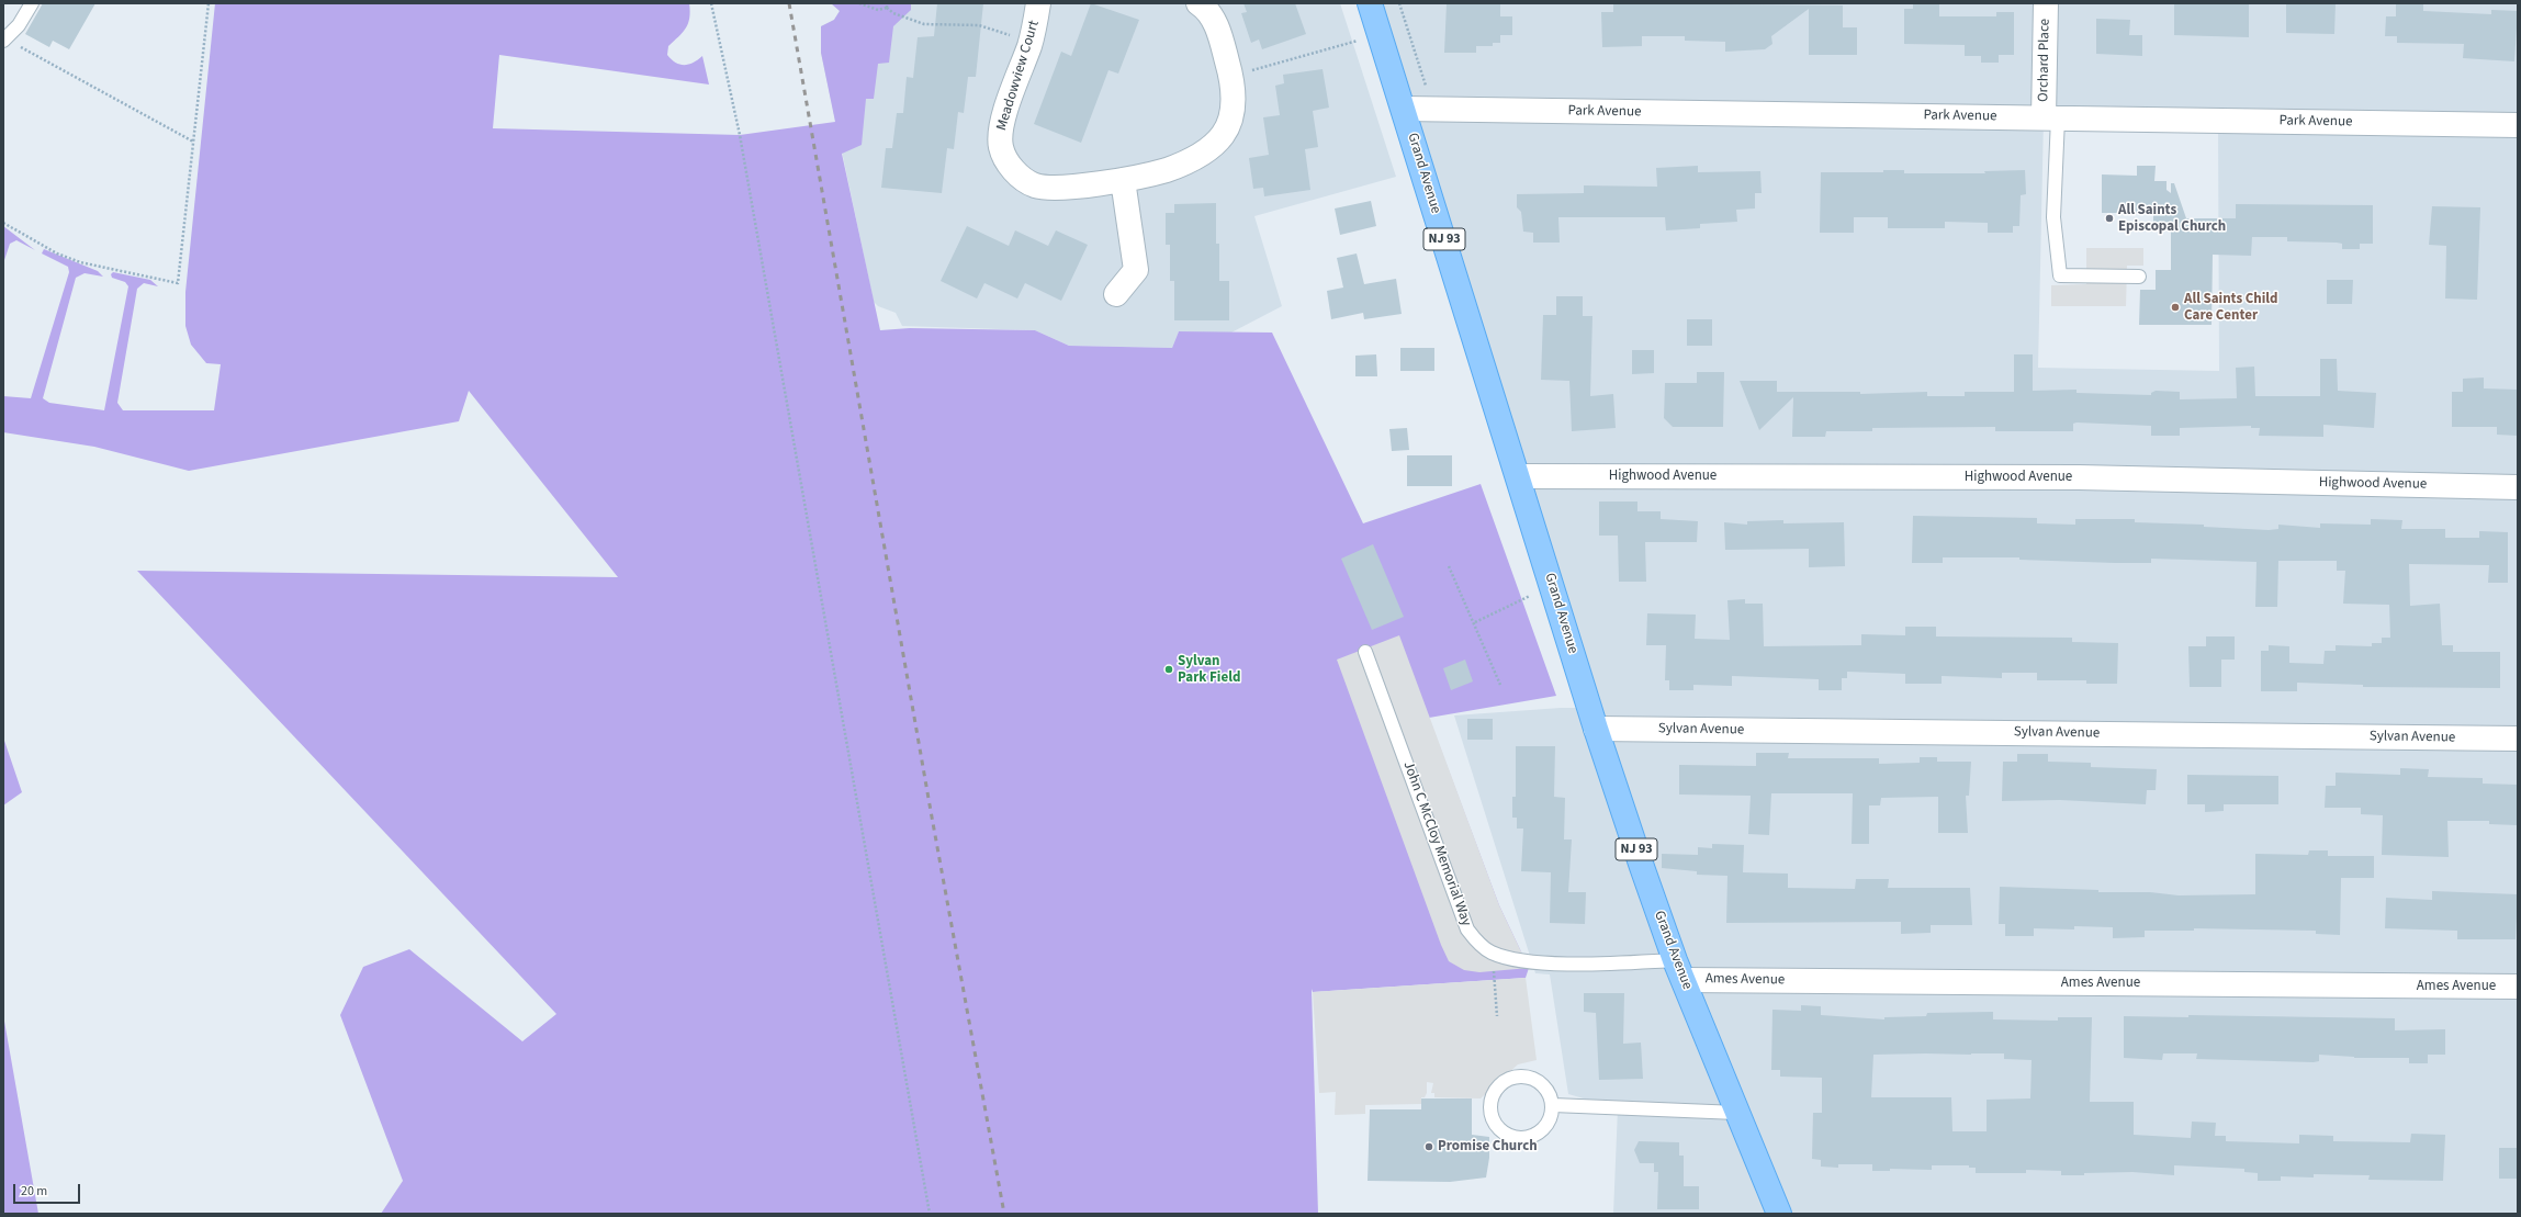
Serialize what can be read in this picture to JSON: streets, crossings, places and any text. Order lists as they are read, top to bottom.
{
  "streets": {
    "main road": ["Grand Avenue", "NJ 93"],
    "street": [
      "Orchard Place",
      "Meadowview Court",
      "Park Avenue",
      "Highwood Avenue",
      "Sylvan Avenue",
      "Ames Avenue"
    ],
    "lane": ["John C McCloy Memorial Way"]
  },
  "crossings": [
    ["Orchard Place", "Park Avenue"],
    ["Park Avenue", "Grand Avenue"],
    ["Grand Avenue", "Highwood Avenue"],
    ["Grand Avenue", "Sylvan Avenue"],
    ["Grand Avenue", "John C McCloy Memorial Way"],
    ["Grand Avenue", "Ames Avenue"],
    ["John C McCloy Memorial Way", "Ames Avenue"]
  ],
  "places": [
    "All Saints Episcopal Church",
    "All Saints Child Care Center",
    "Sylvan Park Field",
    "Promise Church"
  ],
  "scale_bar": "20 m"
}
